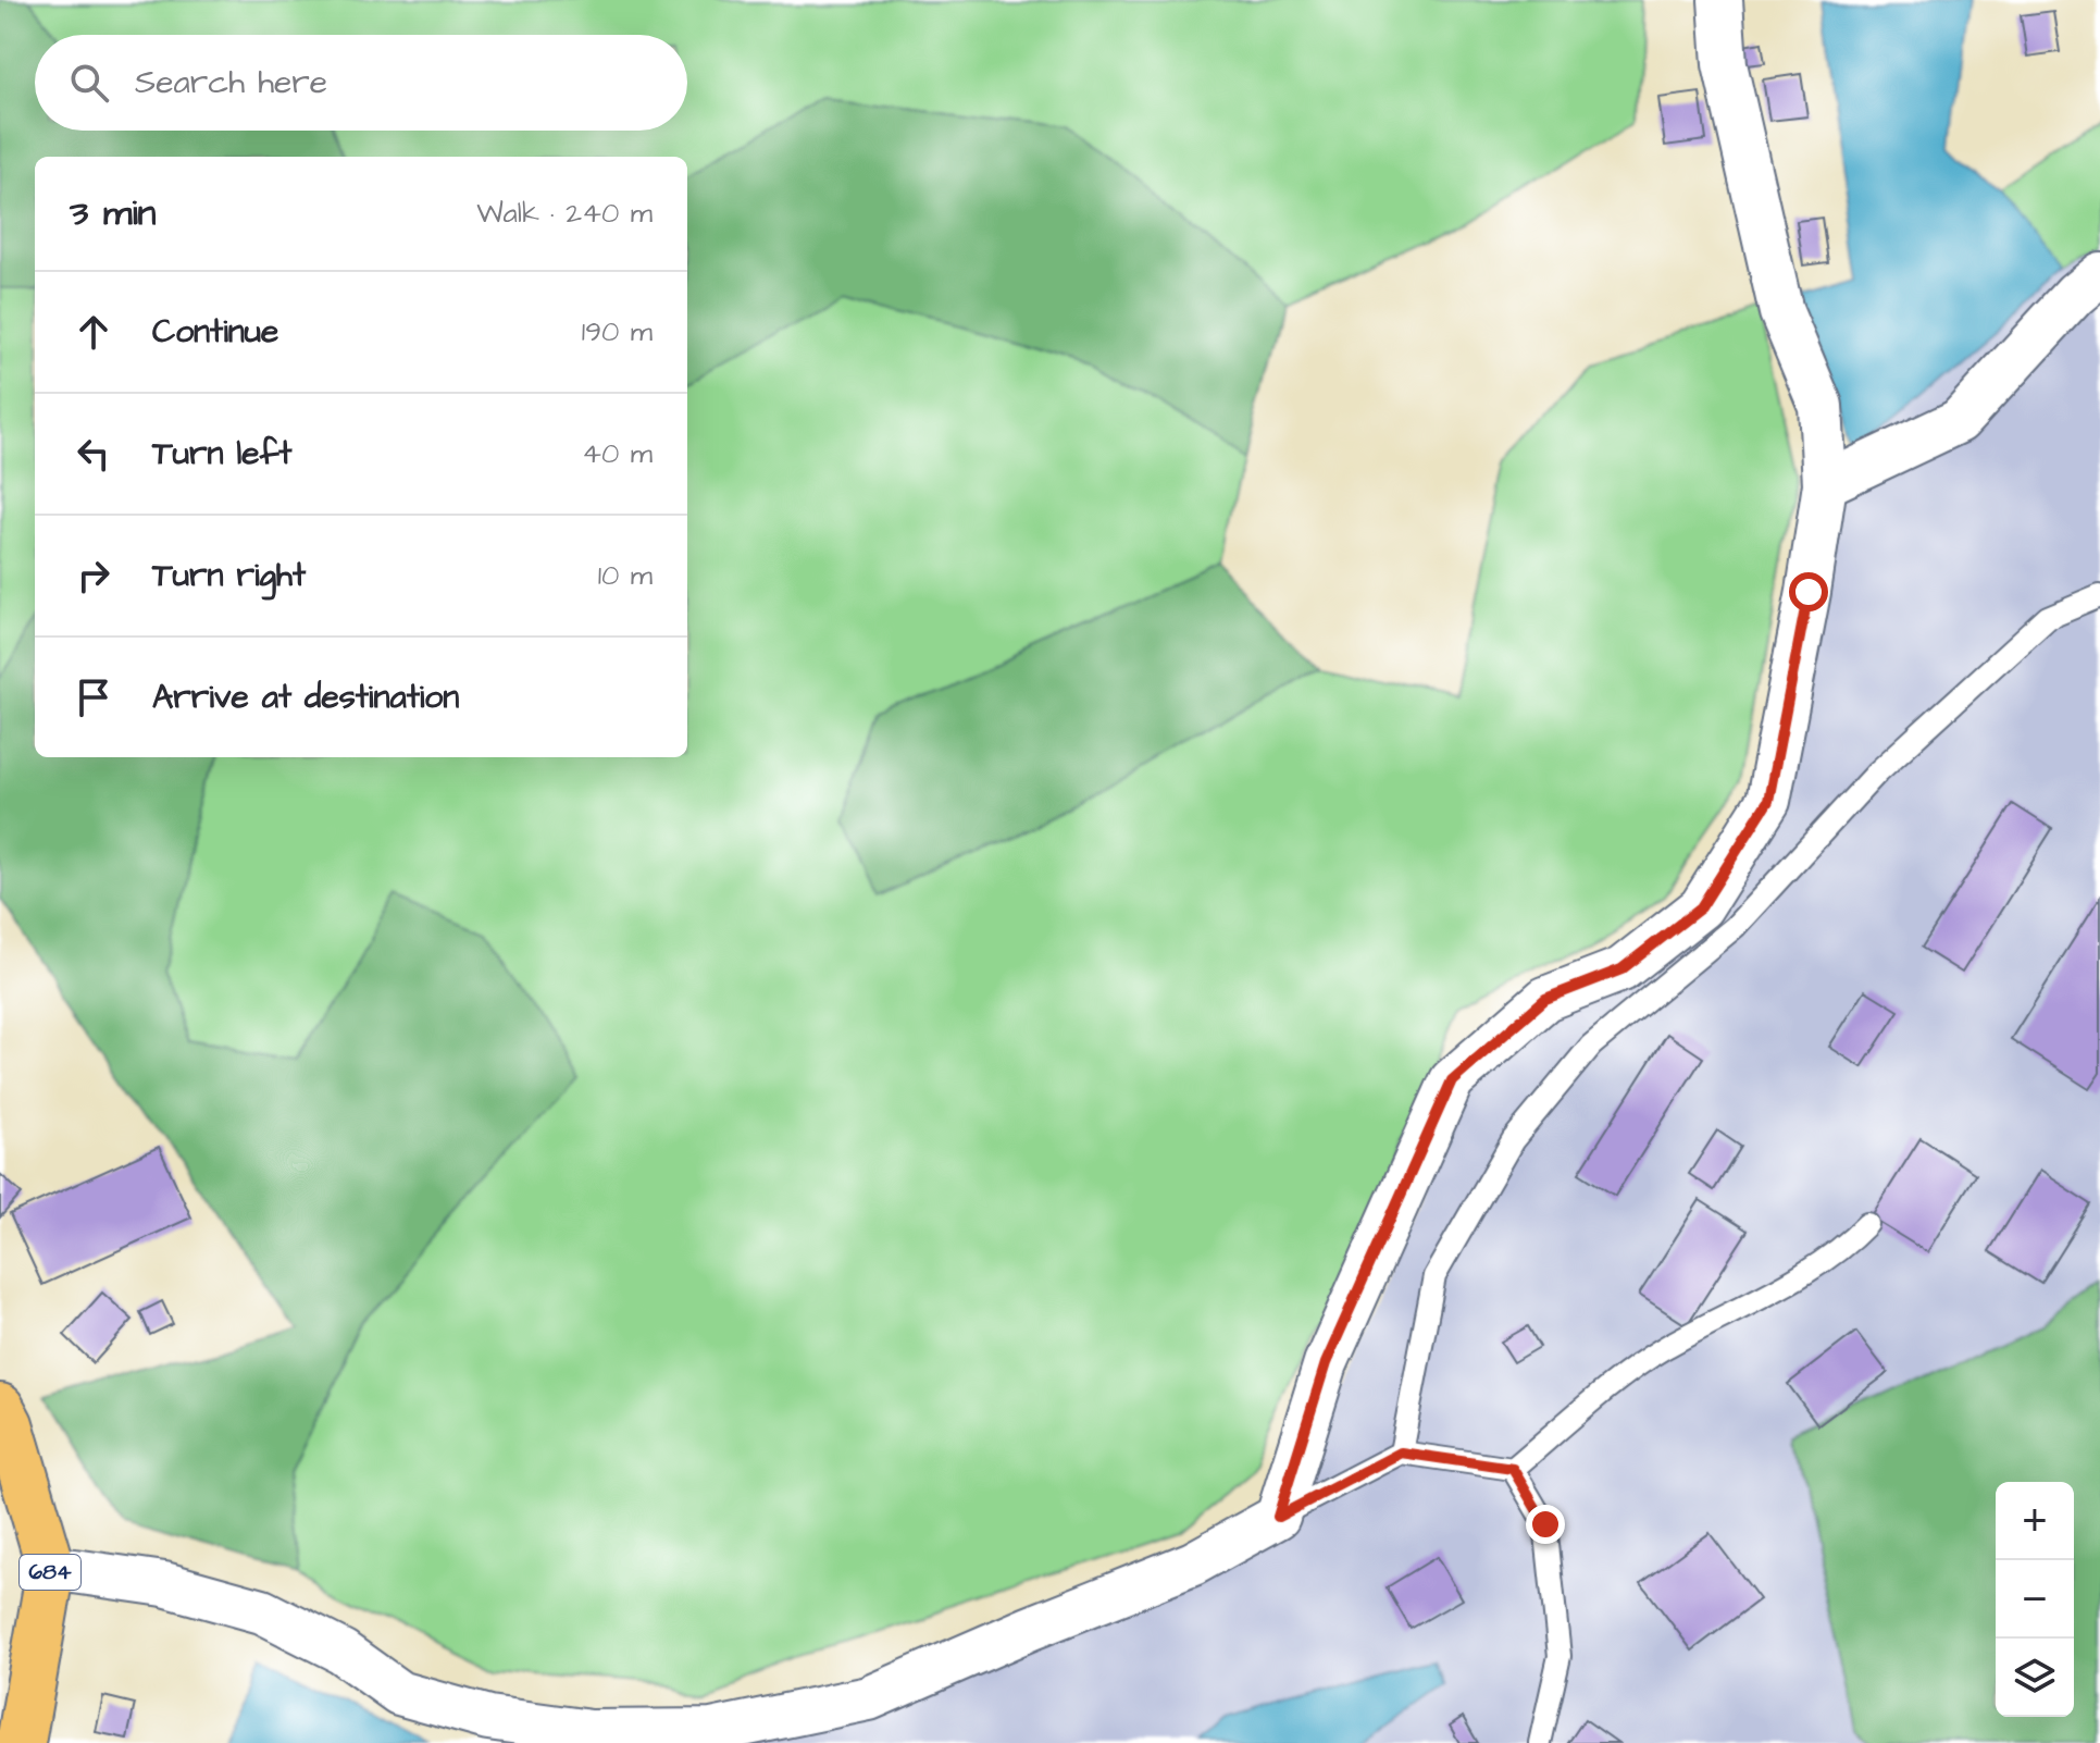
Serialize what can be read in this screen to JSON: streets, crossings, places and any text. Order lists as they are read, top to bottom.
{
  "streets": {
    "highway": ["684"]
  },
  "page": {
    "search": "Search here",
    "heading": ["3 min", "Walk · 240 m"],
    "list": [
      ["Continue", "190 m"],
      ["Turn left", "40 m"],
      ["Turn right", "10 m"],
      "Arrive at destination"
    ],
    "map_buttons": ["+", "−"]
  }
}
